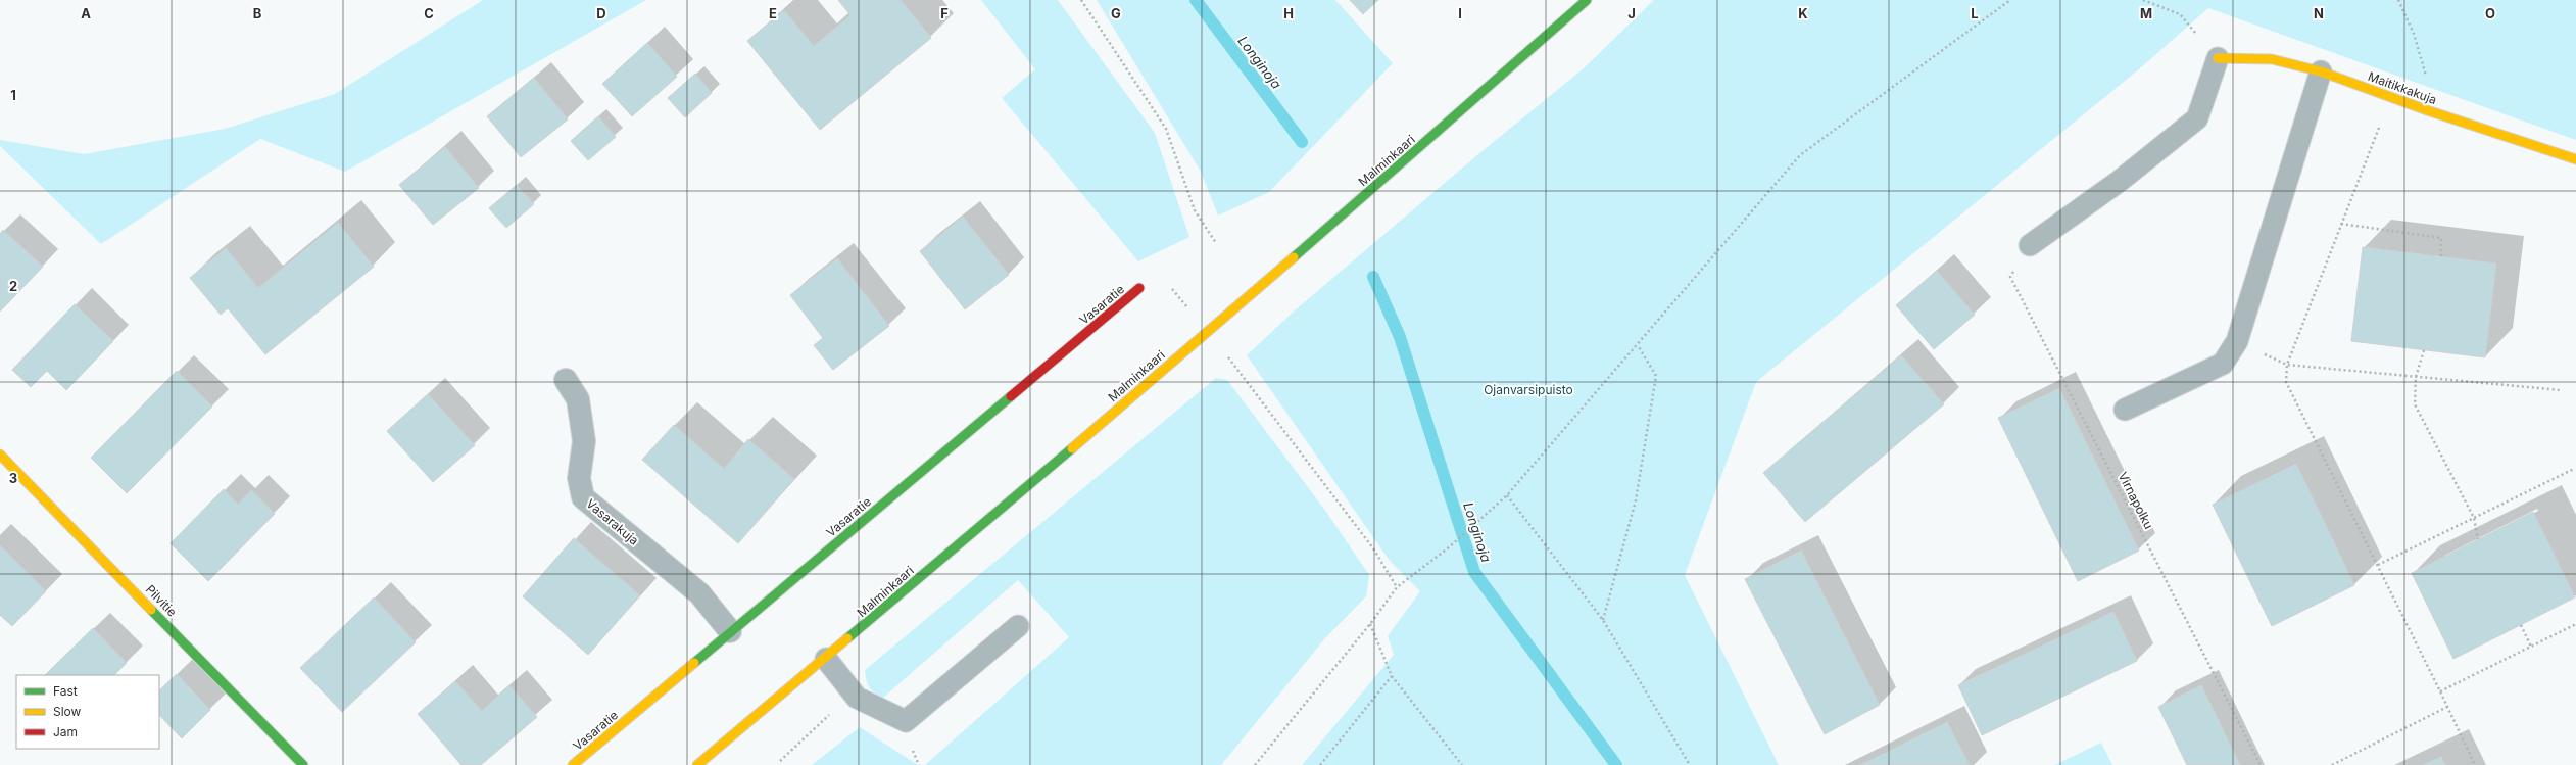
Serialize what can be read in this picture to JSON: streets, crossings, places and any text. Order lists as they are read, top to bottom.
{
  "streets": {
    "street": [
      "Maitikkakuja",
      "Malminkaari",
      "Vasaratie",
      "Vasarakuja",
      "Pilvitie"
    ],
    "path": ["Virnapolku"]
  },
  "crossings": [
    ["Vasaratie", "Vasarakuja"]
  ],
  "water": ["Longinoja"],
  "parks": ["Ojanvarsipuisto"],
  "legend": ["Fast", "Slow", "Jam"],
  "grid": {
    "columns": [
      "A",
      "B",
      "C",
      "D",
      "E",
      "F",
      "G",
      "H",
      "I",
      "J",
      "K",
      "L",
      "M",
      "N",
      "O"
    ],
    "rows": ["1", "2", "3"]
  }
}
